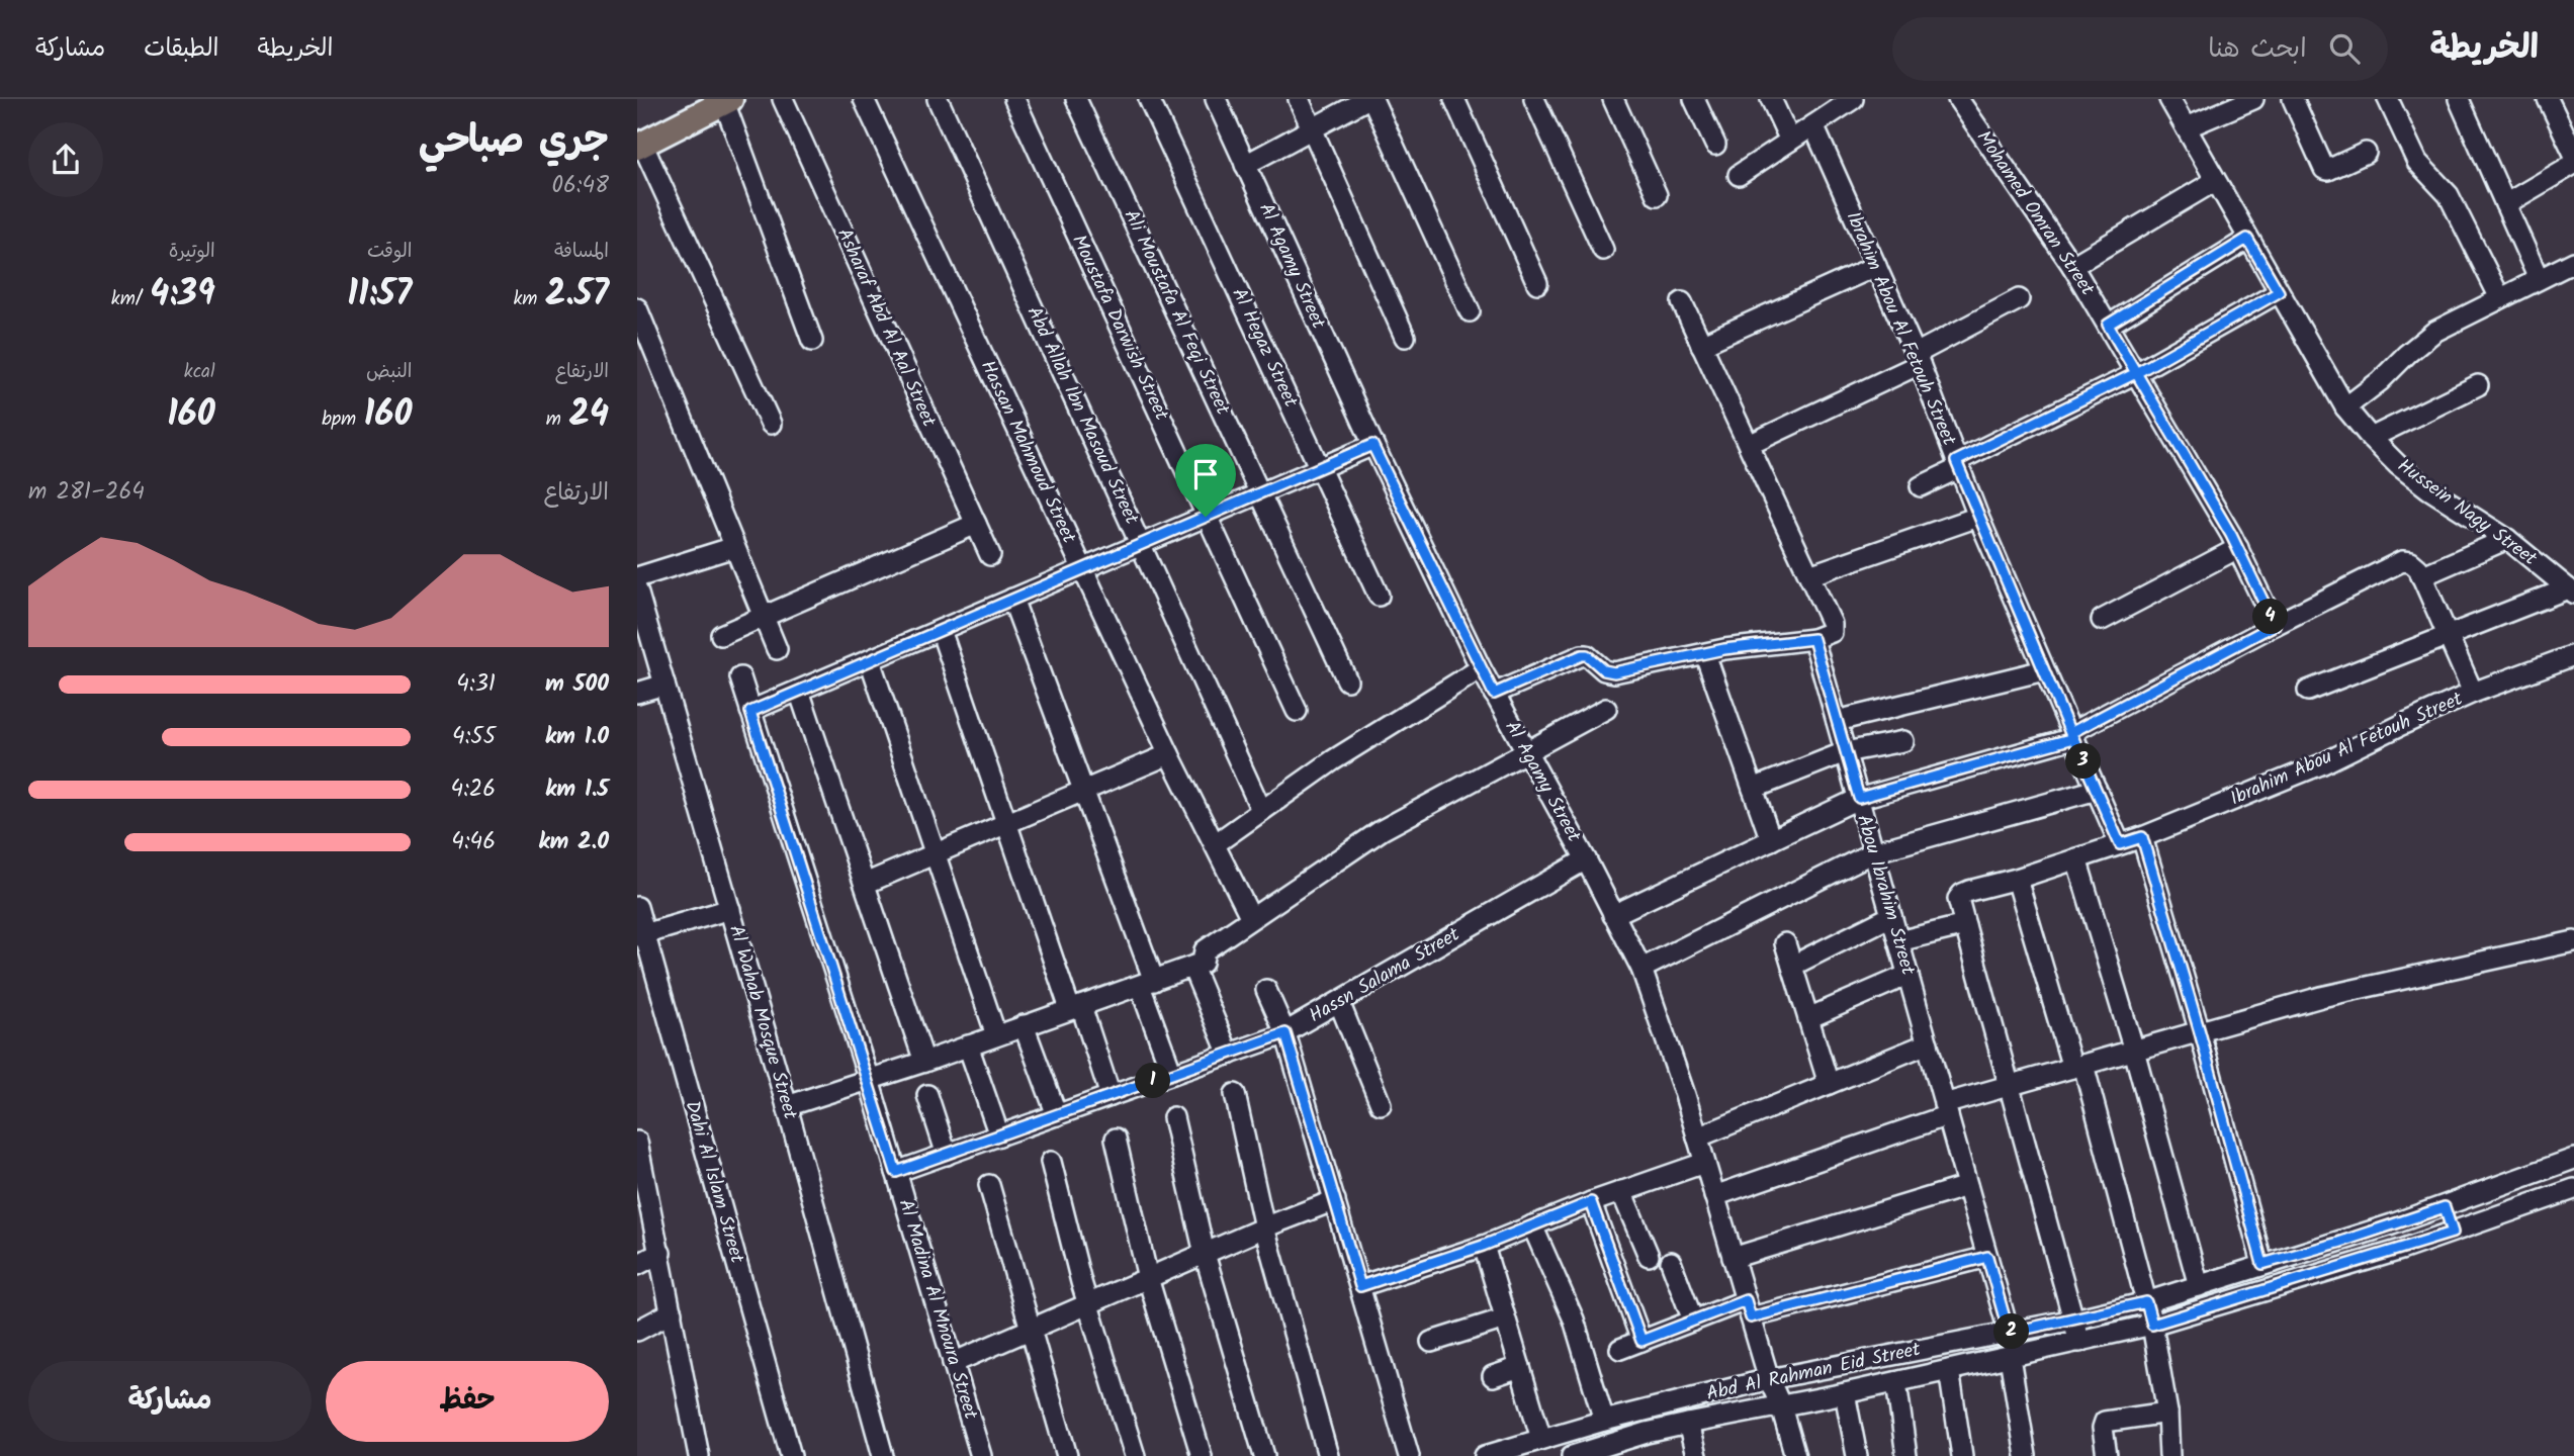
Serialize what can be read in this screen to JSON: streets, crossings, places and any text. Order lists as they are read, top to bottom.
{
  "streets": {
    "street": [
      "Mohamed Omran Street",
      "Al Agamy Street",
      "Ali Moustafa Al Feqi Street",
      "Asharaf Abd Al Aal Street",
      "Moustafa Darwish Street",
      "Ibrahim Abou Al Fetouh Street",
      "Al Hegaz Street",
      "Abd Allah Ibn Masoud Street",
      "Hassan Mahmoud Street",
      "Hussein Nagy Street",
      "Abou Ibrahim Street",
      "Hassn Salama Street",
      "Al Wahab Mosque Street",
      "Dahi Al Islam Street",
      "Al Madina Al Mnoura Street",
      "Abd Al Rahman Eid Street"
    ]
  },
  "crossings": [
    ["Al Agamy Street", "Hassn Salama Street"],
    ["Al Agamy Street", "Abd Al Rahman Eid Street"],
    ["Abou Ibrahim Street", "Abd Al Rahman Eid Street"],
    ["Hassn Salama Street", "Al Madina Al Mnoura Street"]
  ],
  "page": {
    "header": "الخريطة",
    "search": "ابحث هنا",
    "nav": ["الخريطة", "الطبقات", "مشاركة"],
    "heading": ["جري صباحي", "06:48"],
    "stats": [
      ["المسافة", "2.57 km"],
      ["الوقت", "11:57"],
      ["الوتيرة", "4:39 /km"],
      ["الارتفاع", "24 m"],
      ["النبض", "160 bpm"],
      ["kcal", "160"]
    ],
    "chart": ["الارتفاع", "264–281 m"],
    "pins": [
      "4",
      "3",
      "1",
      "2"
    ],
    "list": [
      {
        "name": "500 m",
        "note": "4:31"
      },
      {
        "name": "1.0 km",
        "note": "4:55"
      },
      {
        "name": "1.5 km",
        "note": "4:26"
      },
      {
        "name": "2.0 km",
        "note": "4:46"
      }
    ],
    "buttons": ["حفظ", "مشاركة"]
  }
}
